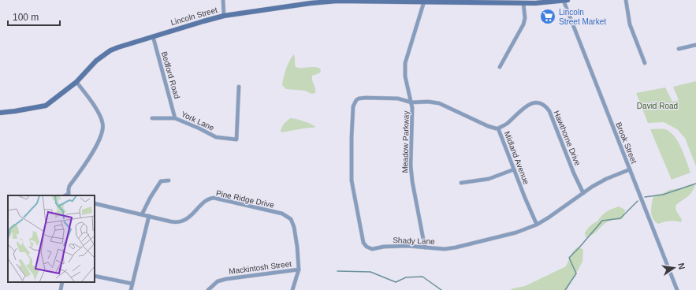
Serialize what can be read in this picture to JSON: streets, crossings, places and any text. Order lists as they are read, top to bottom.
{
  "streets": {
    "main road": ["Lincoln Street"],
    "street": [
      "Bedford Road",
      "York Lane",
      "Hawthorne Drive",
      "Meadow Parkway",
      "Brook Street",
      "Midland Avenue",
      "Pine Ridge Drive",
      "Shady Lane",
      "Mackintosh Street"
    ]
  },
  "crossings": [
    ["Lincoln Street", "Bedford Road"],
    ["Lincoln Street", "Meadow Parkway"],
    ["Lincoln Street", "Brook Street"],
    ["Bedford Road", "York Lane"],
    ["Hawthorne Drive", "Midland Avenue"],
    ["Hawthorne Drive", "Shady Lane"],
    ["Meadow Parkway", "Midland Avenue"],
    ["Meadow Parkway", "Shady Lane"],
    ["Brook Street", "Shady Lane"],
    ["Midland Avenue", "Shady Lane"],
    ["Pine Ridge Drive", "Mackintosh Street"]
  ],
  "parks": ["David Road"],
  "places": {
    "supermarket": ["Lincoln Street Market"]
  },
  "scale_bar": "100 m",
  "north": "right"
}
